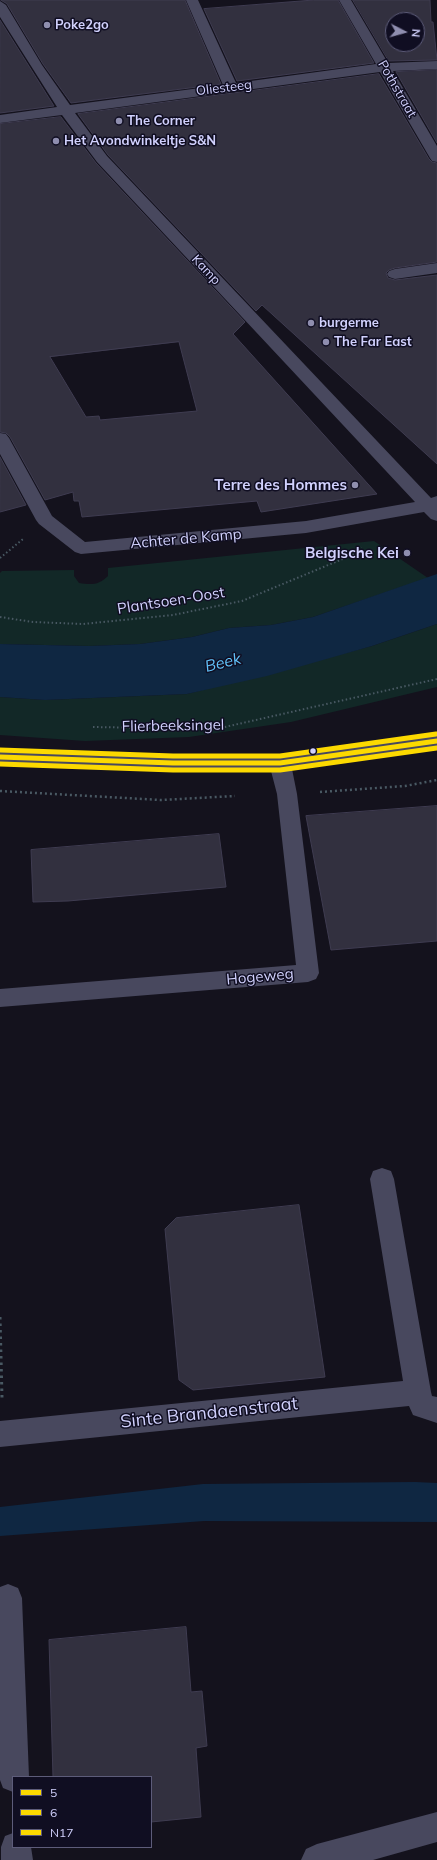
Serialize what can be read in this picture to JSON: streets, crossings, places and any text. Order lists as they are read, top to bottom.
{
  "streets": {
    "street": [
      "Oliesteeg",
      "Pothstraat",
      "Kamp",
      "Achter de Kamp",
      "Hogeweg",
      "Sinte Brandaenstraat"
    ],
    "path": ["Plantsoen-Oost", "Flierbeeksingel"]
  },
  "crossings": [
    ["Oliesteeg", "Pothstraat"],
    ["Oliesteeg", "Kamp"],
    ["Kamp", "Achter de Kamp"],
    ["Achter de Kamp", "Plantsoen-Oost"]
  ],
  "water": ["Beek"],
  "places": [
    "Poke2go",
    "The Corner",
    "Het Avondwinkeltje S&N",
    "burgerme",
    "The Far East",
    "Terre des Hommes",
    "Belgische Kei"
  ],
  "lines": ["transit line N17", "transit line 5", "transit line 6"],
  "legend": ["5", "6", "N17"],
  "north": "right"
}
